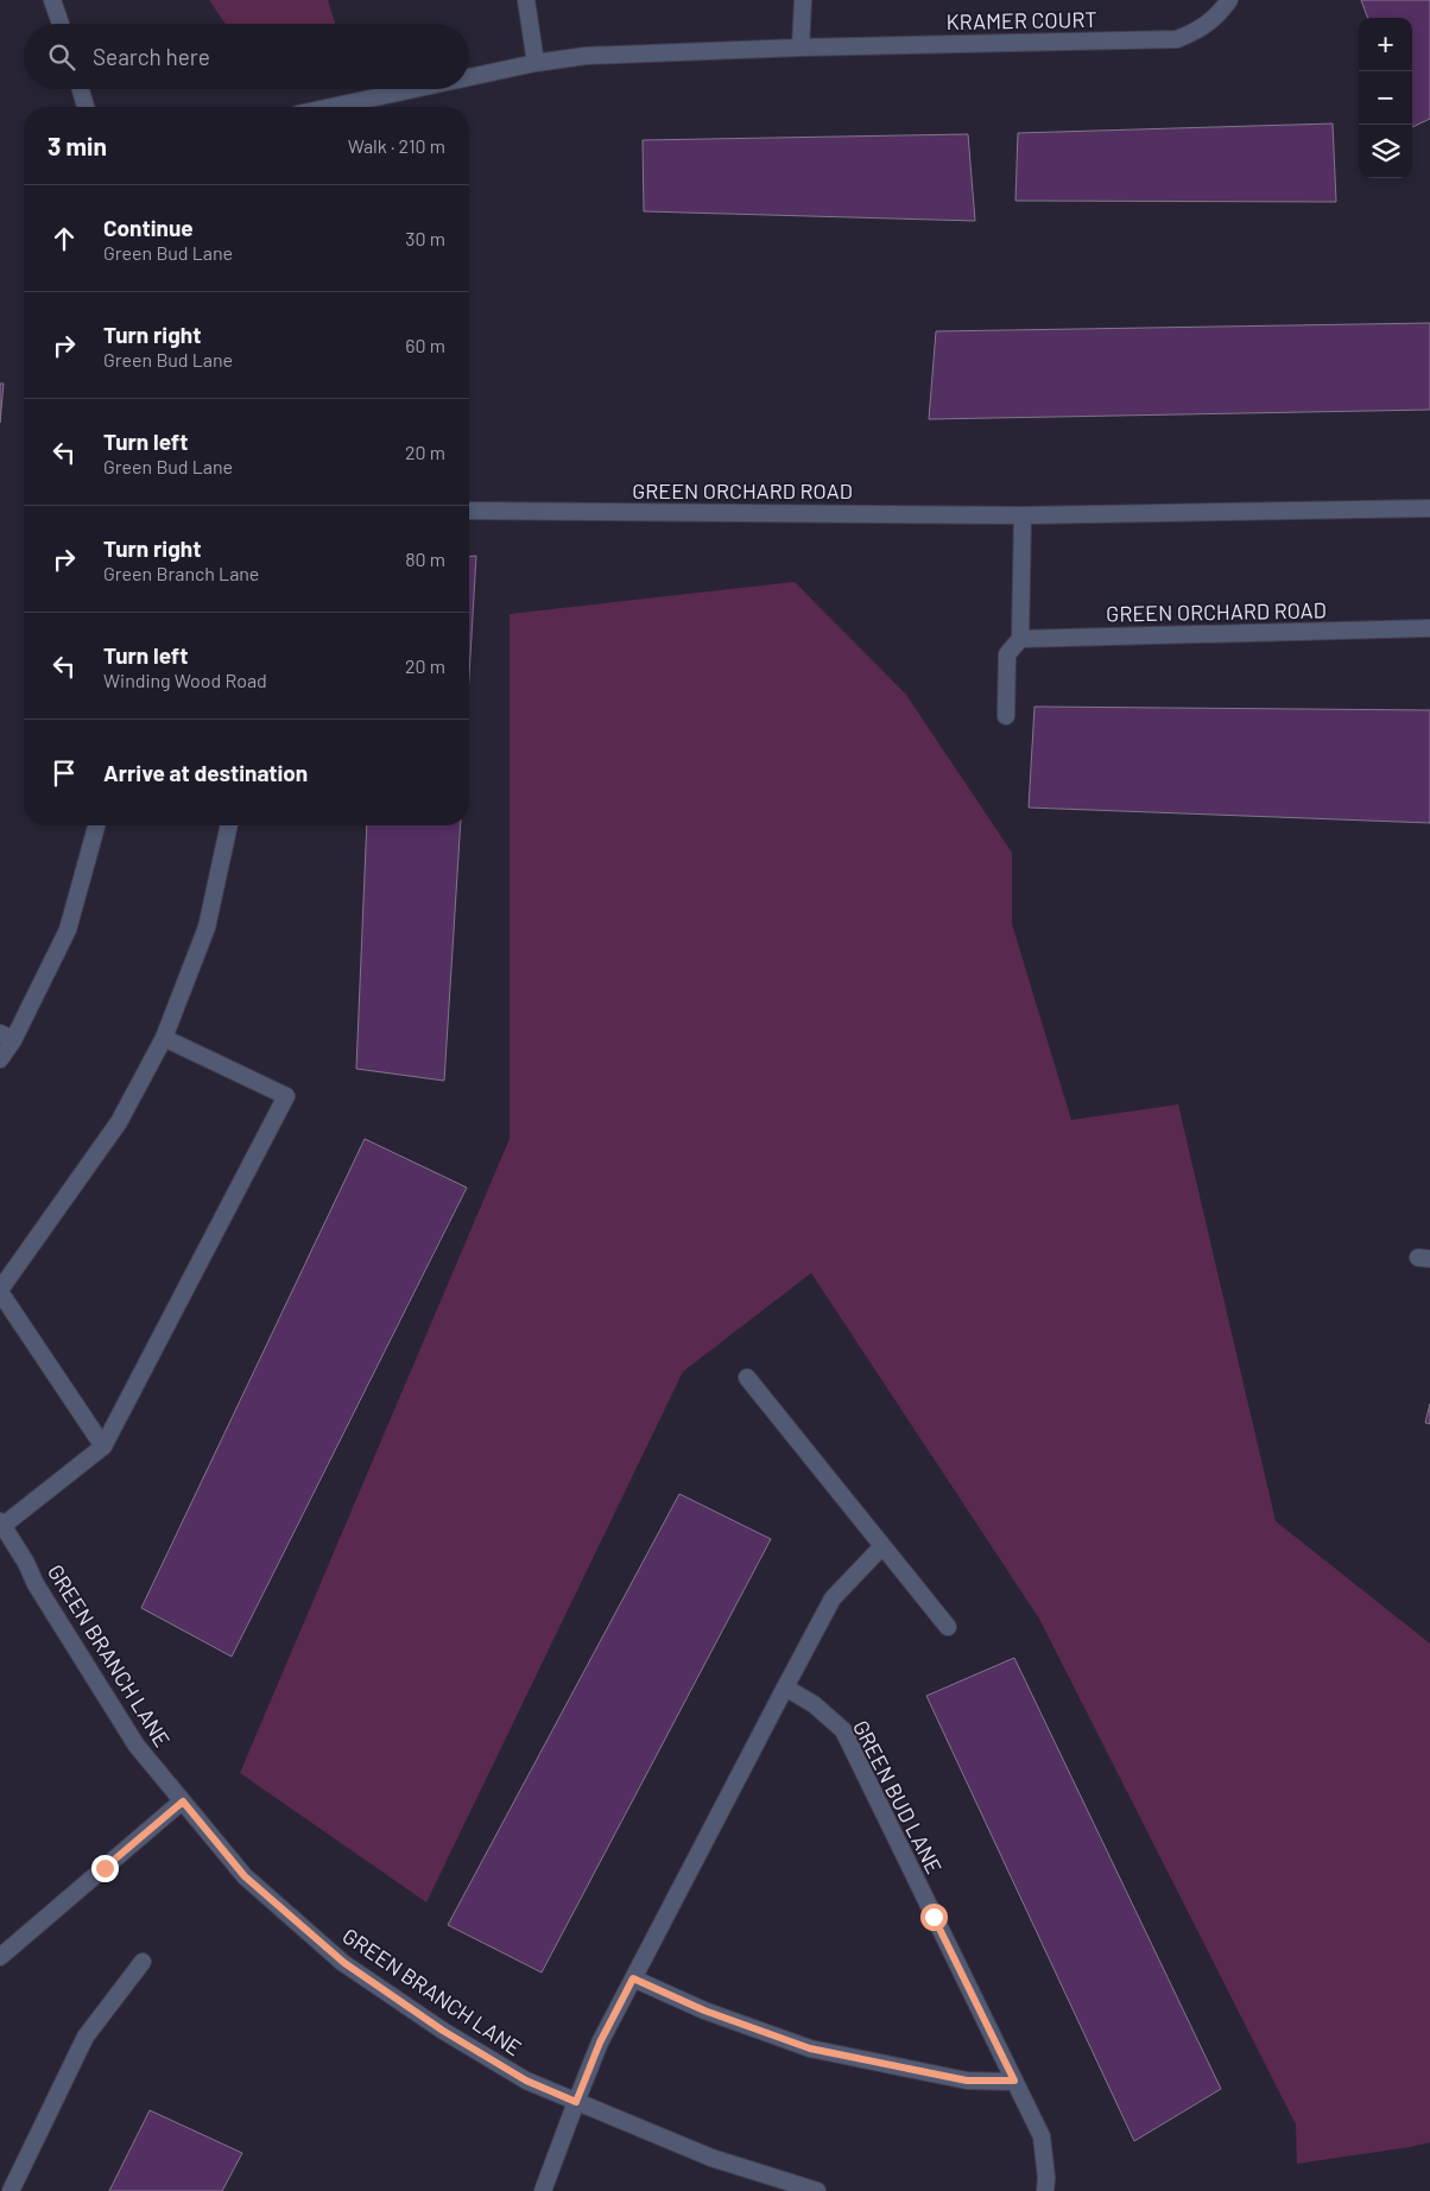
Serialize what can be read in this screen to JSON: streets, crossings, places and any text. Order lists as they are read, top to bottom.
{
  "streets": {
    "street": [
      "KRAMER COURT",
      "GREEN ORCHARD ROAD",
      "GREEN BRANCH LANE",
      "GREEN BUD LANE"
    ]
  },
  "page": {
    "map_buttons": ["+", "−"],
    "search": "Search here",
    "heading": ["3 min", "Walk · 210 m"],
    "list": [
      ["Continue", "Green Bud Lane", "30 m"],
      ["Turn right", "Green Bud Lane", "60 m"],
      ["Turn left", "Green Bud Lane", "20 m"],
      ["Turn right", "Green Branch Lane", "80 m"],
      ["Turn left", "Winding Wood Road", "20 m"],
      "Arrive at destination"
    ]
  }
}
